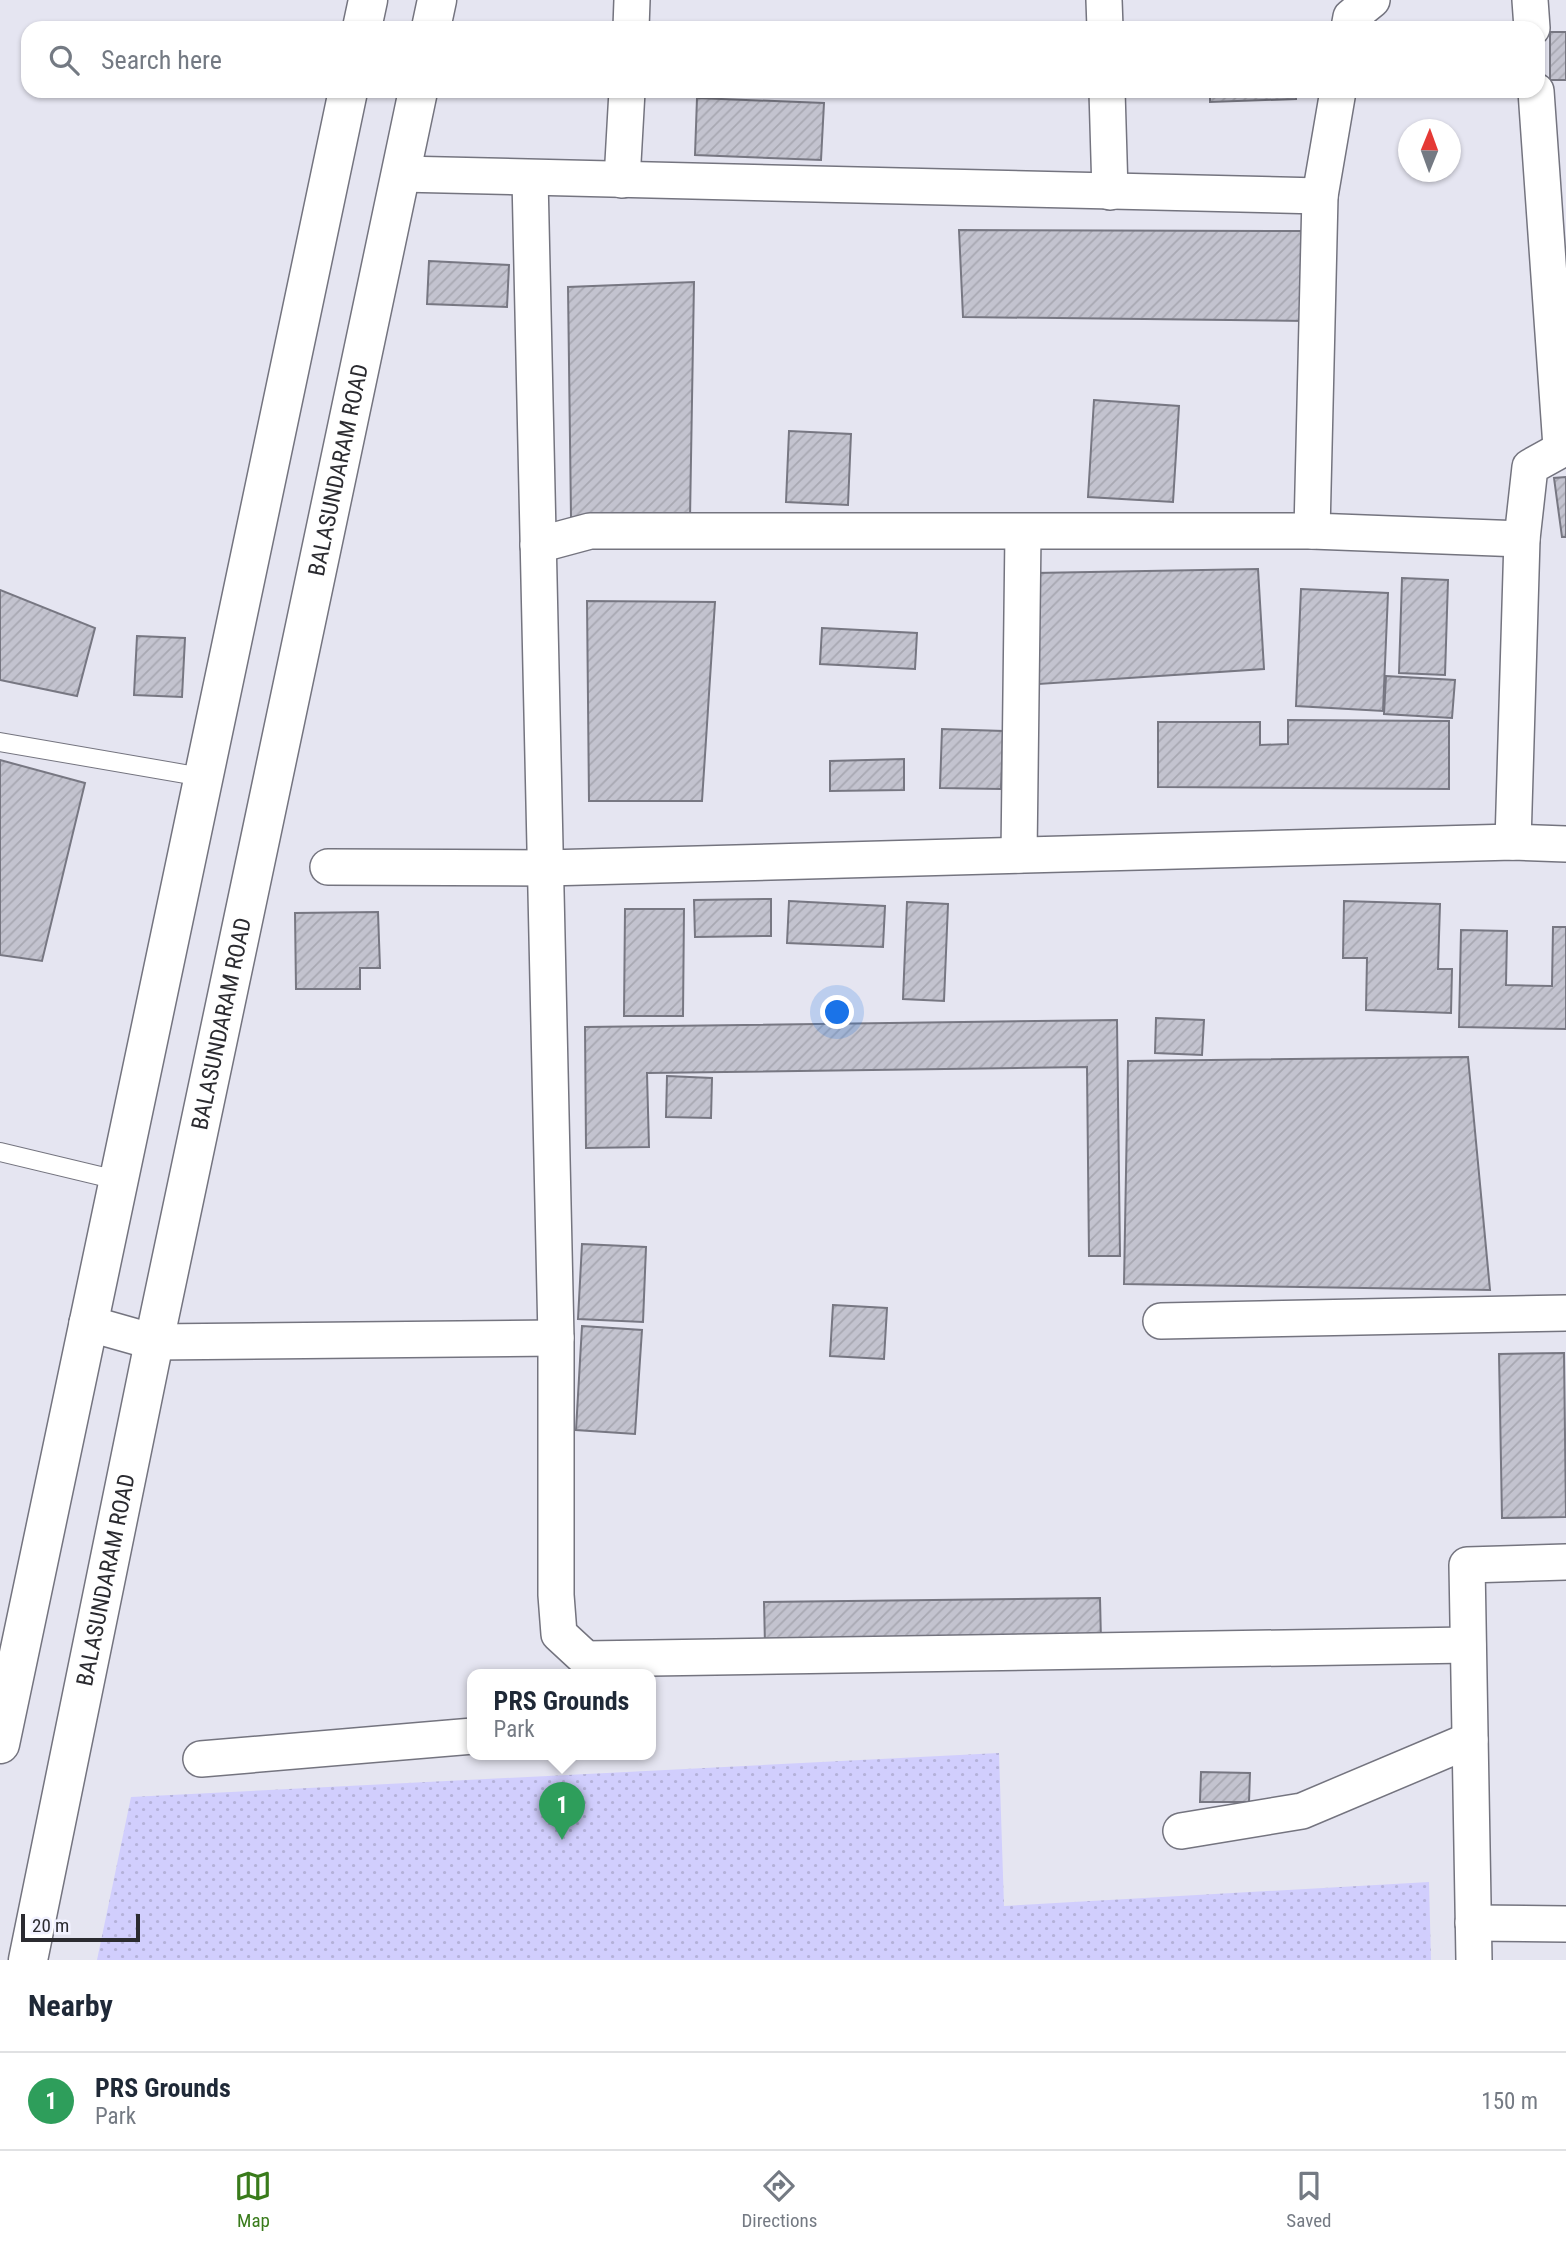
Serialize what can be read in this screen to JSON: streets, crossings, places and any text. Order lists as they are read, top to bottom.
{
  "streets": {
    "main road": ["BALASUNDARAM ROAD"]
  },
  "scale_bar": "20 m",
  "north": "top",
  "page": {
    "search": "Search here",
    "popup": ["PRS Grounds", "Park"],
    "pins": "1",
    "scale": "20 m",
    "heading": "Nearby",
    "list": [
      {
        "mark": "1",
        "name": "PRS Grounds",
        "note": "Park",
        "value": "150 m"
      }
    ],
    "nav": ["Map", "Directions", "Saved"]
  }
}
